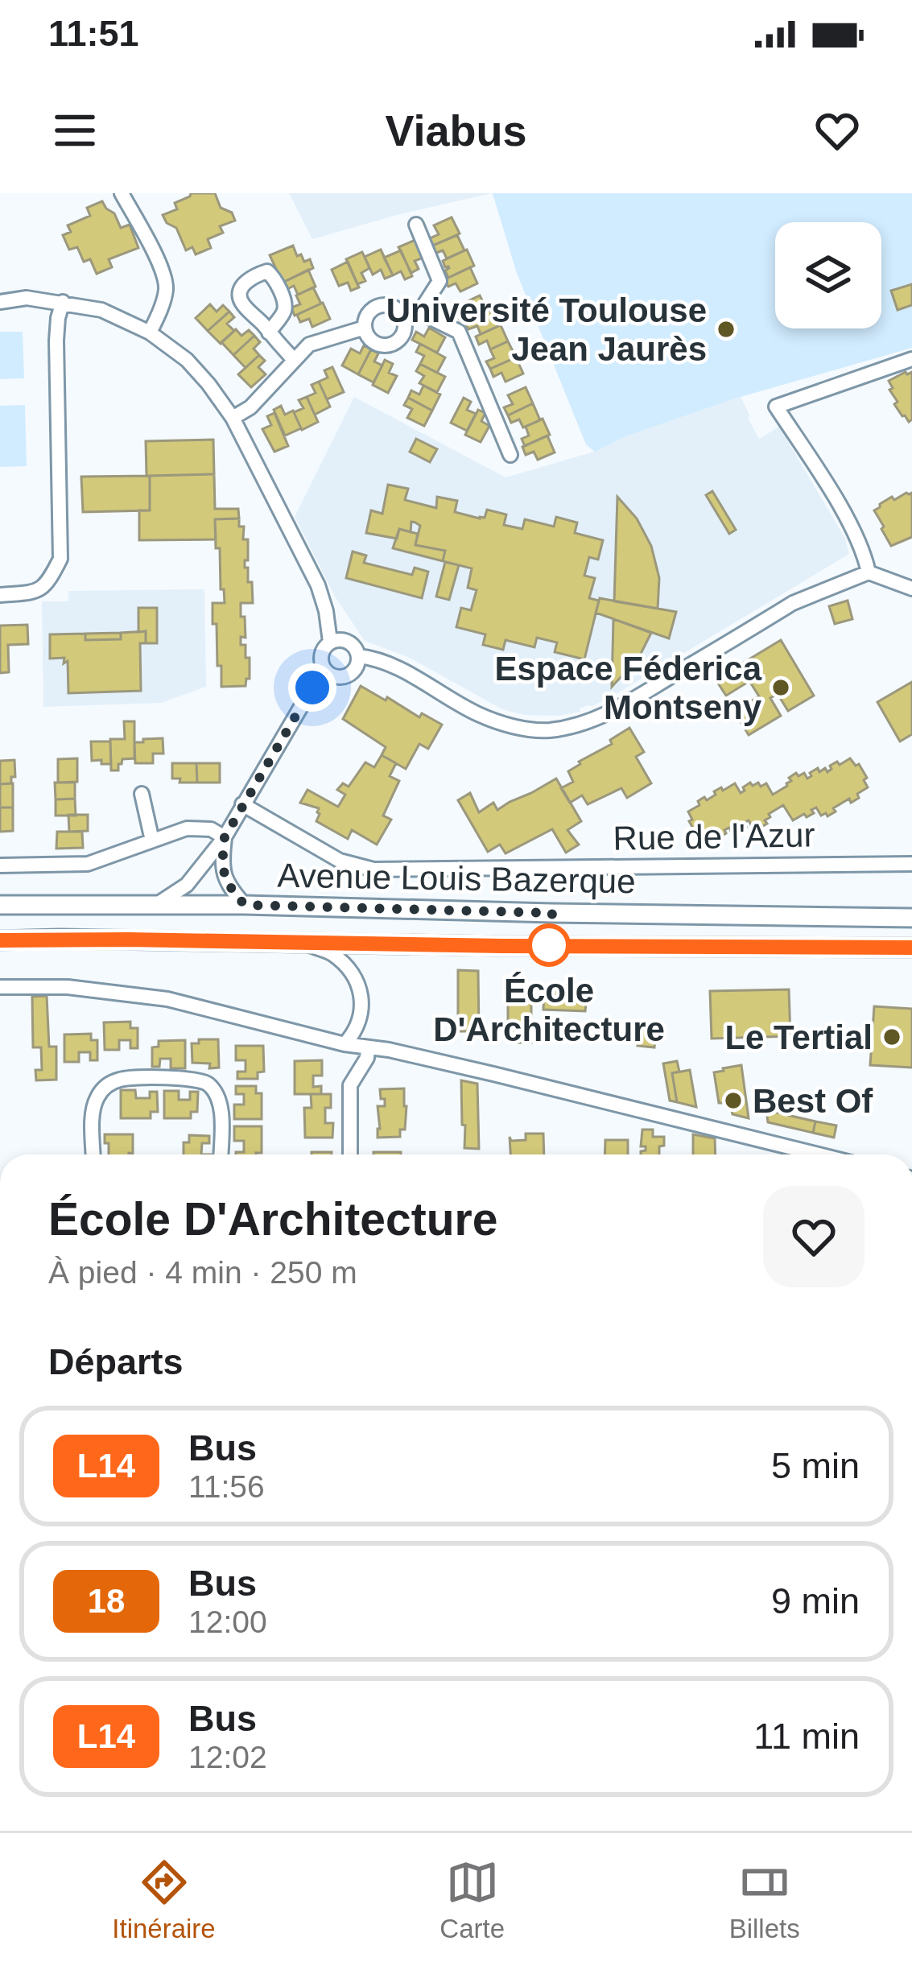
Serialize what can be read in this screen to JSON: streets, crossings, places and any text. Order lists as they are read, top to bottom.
{
  "streets": {
    "main road": ["Avenue Louis Bazerque"],
    "street": ["Rue de l'Azur"]
  },
  "places": [
    "Université Toulouse Jean Jaurès",
    "Espace Féderica Montseny",
    "École D'Architecture",
    "Le Tertial",
    "Best Of"
  ],
  "lines": ["bus line L14"],
  "page": {
    "status": "11:51",
    "header": "Viabus",
    "heading": [
      ["École D'Architecture", "À pied · 4 min · 250 m"],
      "Départs"
    ],
    "list": [
      {
        "mark": "L14",
        "name": "Bus",
        "note": "11:56",
        "value": "5 min"
      },
      {
        "mark": "18",
        "name": "Bus",
        "note": "12:00",
        "value": "9 min"
      },
      {
        "mark": "L14",
        "name": "Bus",
        "note": "12:02",
        "value": "11 min"
      }
    ],
    "tabs": ["Itinéraire", "Carte", "Billets"]
  }
}
